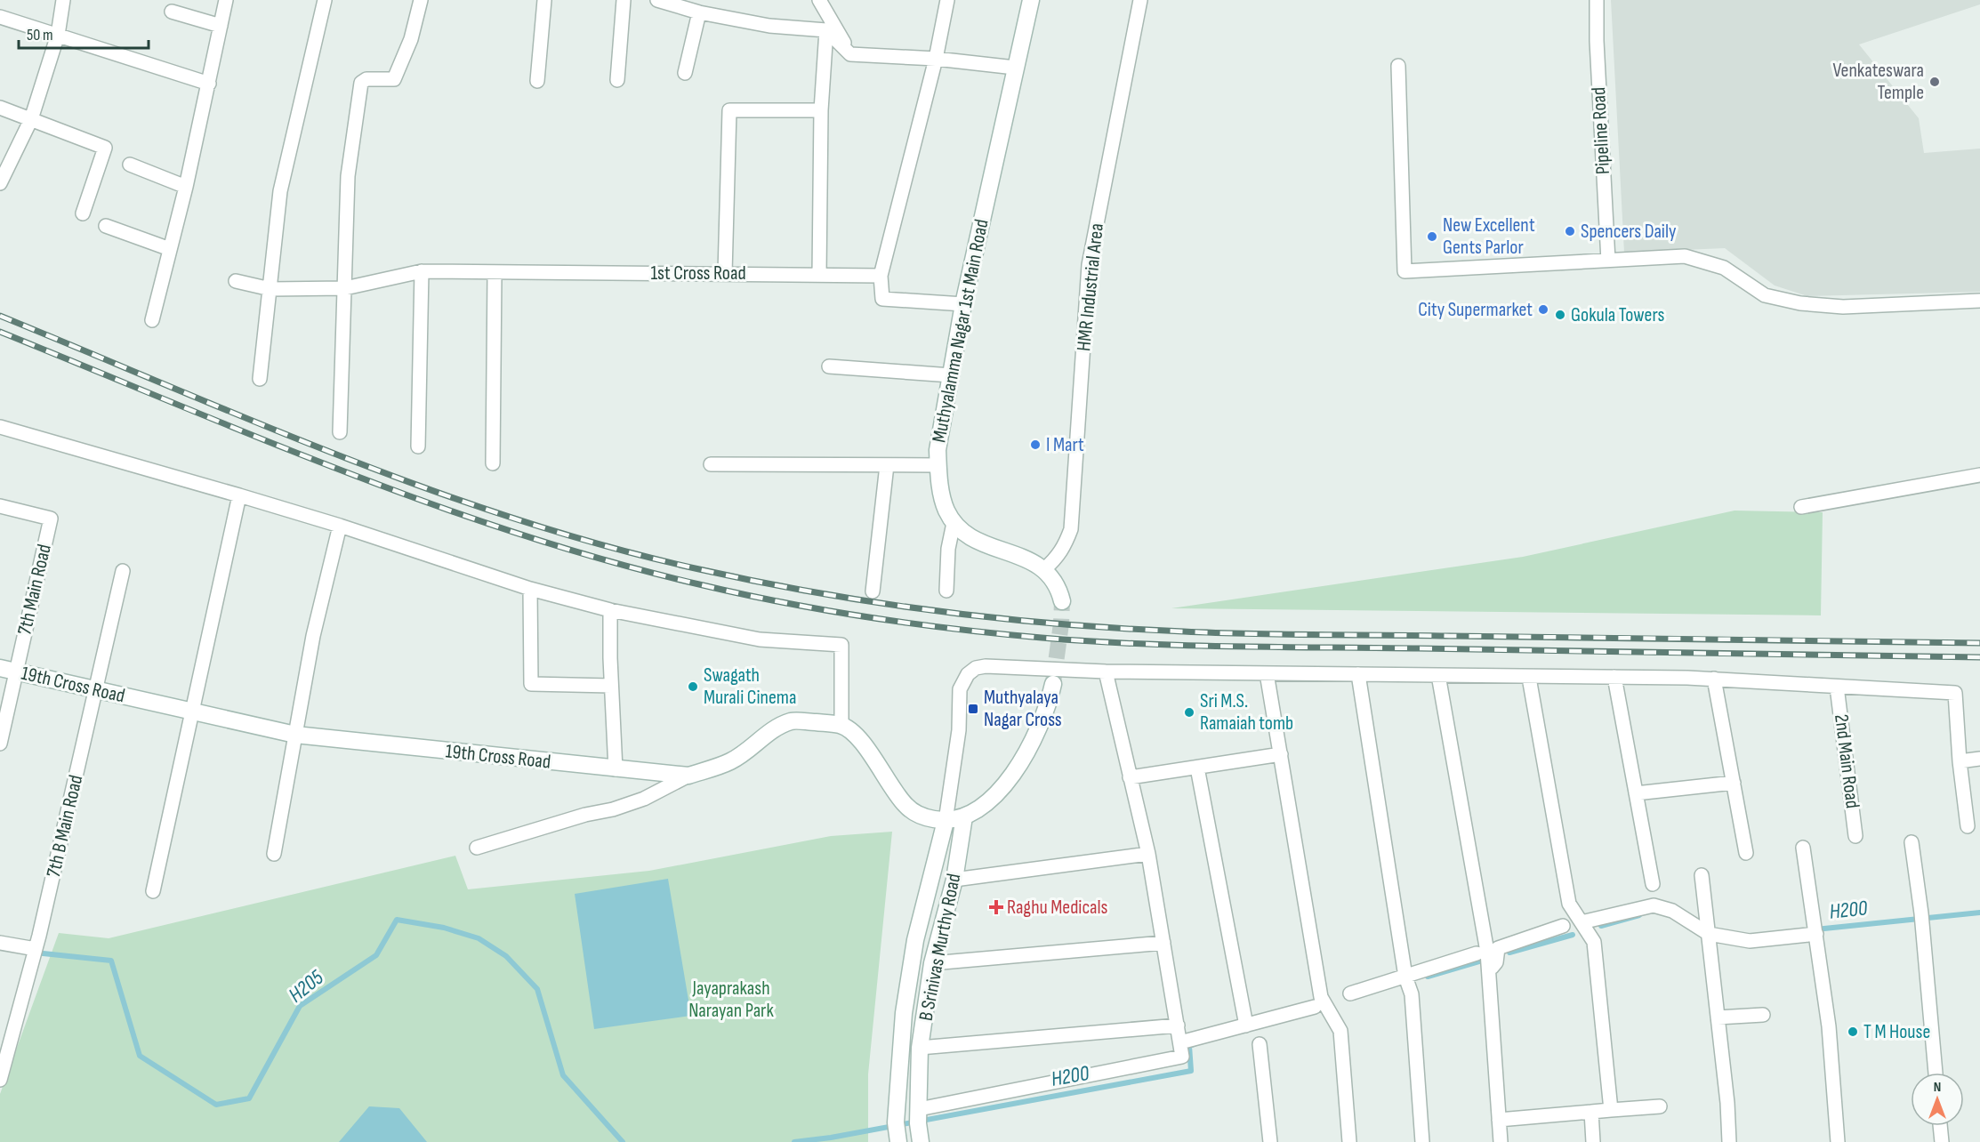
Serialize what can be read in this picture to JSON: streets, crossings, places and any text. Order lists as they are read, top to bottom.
{
  "streets": {
    "street": [
      "Pipeline Road",
      "1st Cross Road",
      "HMR Industrial Area",
      "Muthyalamma Nagar 1st Main Road",
      "7th Main Road",
      "19th Cross Road",
      "2nd Main Road",
      "7th B Main Road",
      "B Srinivas Murthy Road"
    ]
  },
  "crossings": [
    ["HMR Industrial Area", "Muthyalamma Nagar 1st Main Road"],
    ["7th Main Road", "19th Cross Road"],
    ["19th Cross Road", "7th B Main Road"]
  ],
  "water": ["H200", "H205"],
  "parks": ["Jayaprakash Narayan Park"],
  "places": {
    "other": [
      "Venkateswara Temple",
      "Spencers Daily",
      "New Excellent Gents Parlor",
      "City Supermarket",
      "Gokula Towers",
      "I Mart",
      "Swagath Murali Cinema",
      "Sri M.S. Ramaiah tomb",
      "T M House"
    ],
    "transit": ["Muthyalaya Nagar Cross"],
    "health": ["Raghu Medicals"]
  },
  "scale_bar": "50 m",
  "north": "top"
}
